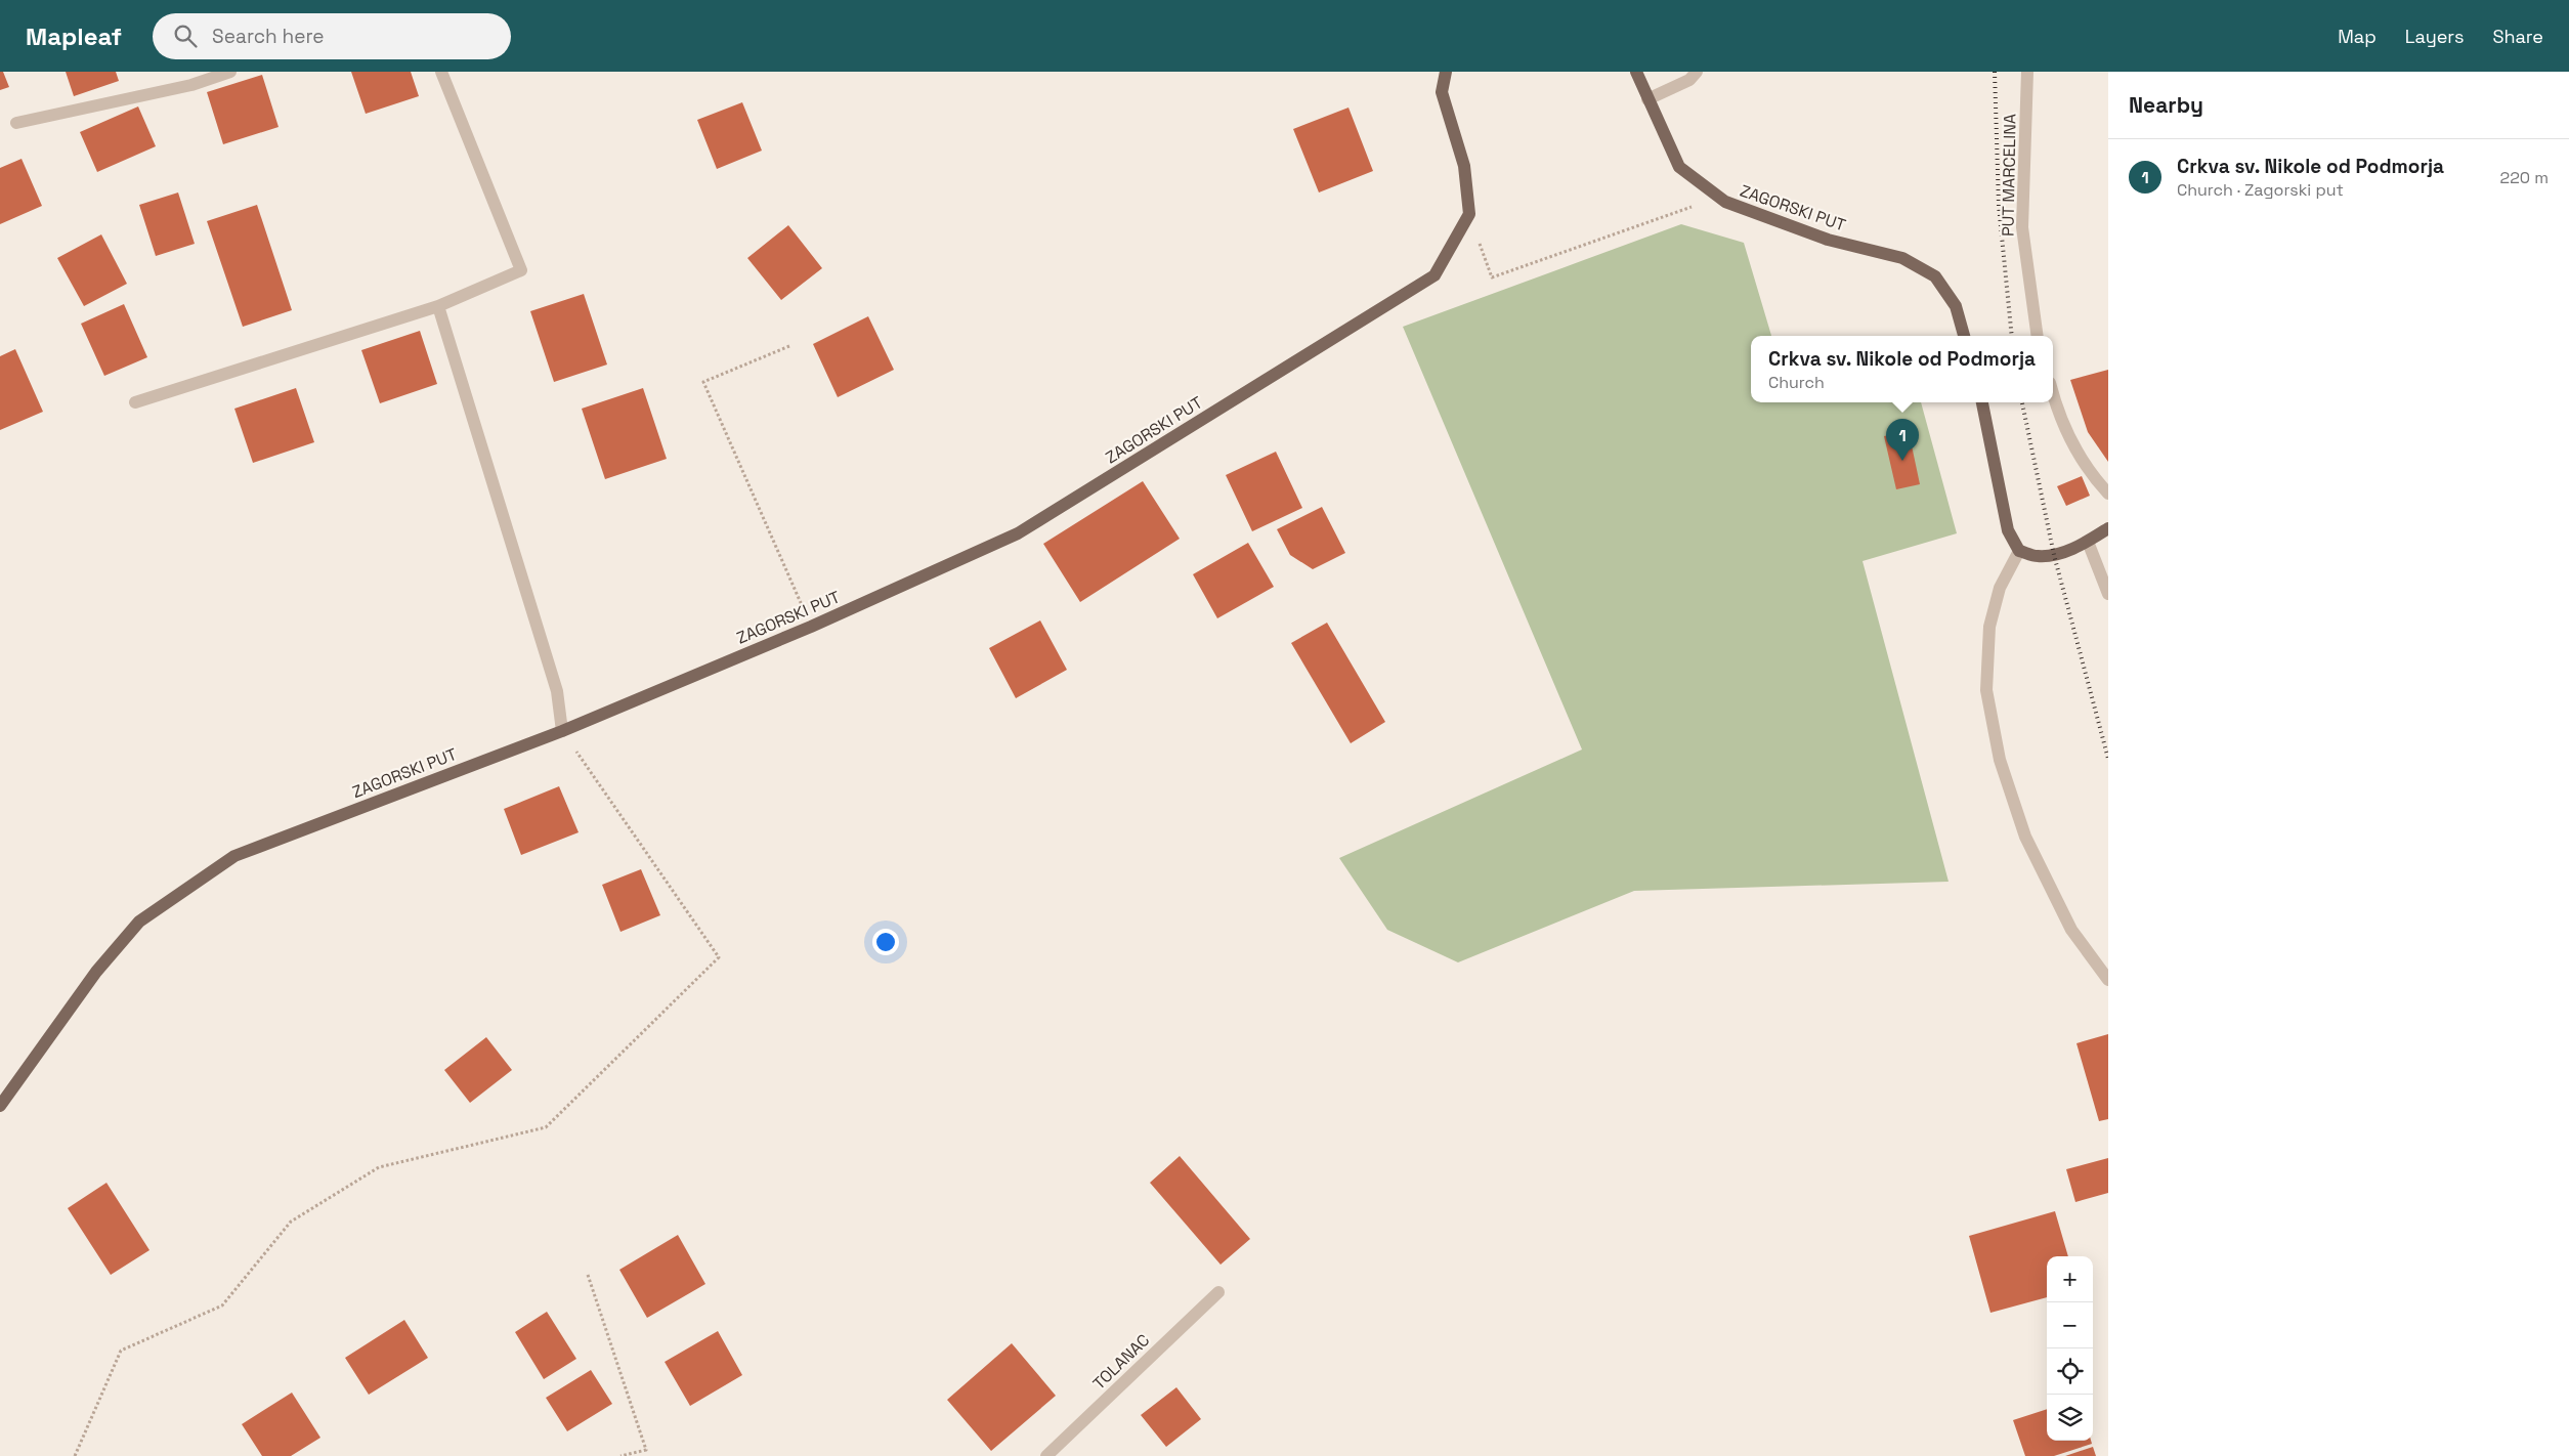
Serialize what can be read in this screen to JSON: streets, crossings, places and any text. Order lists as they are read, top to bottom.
{
  "streets": {
    "main road": ["ZAGORSKI PUT"],
    "street": ["PUT MARCELINA", "TOLANAC"]
  },
  "page": {
    "header": "Mapleaf",
    "search": "Search here",
    "nav": ["Map", "Layers", "Share"],
    "heading": "Nearby",
    "list": [
      {
        "mark": "1",
        "name": "Crkva sv. Nikole od Podmorja",
        "note": "Church · Zagorski put",
        "value": "220 m"
      }
    ],
    "popup": ["Crkva sv. Nikole od Podmorja", "Church"],
    "pins": "1",
    "map_buttons": ["+", "−"]
  }
}
